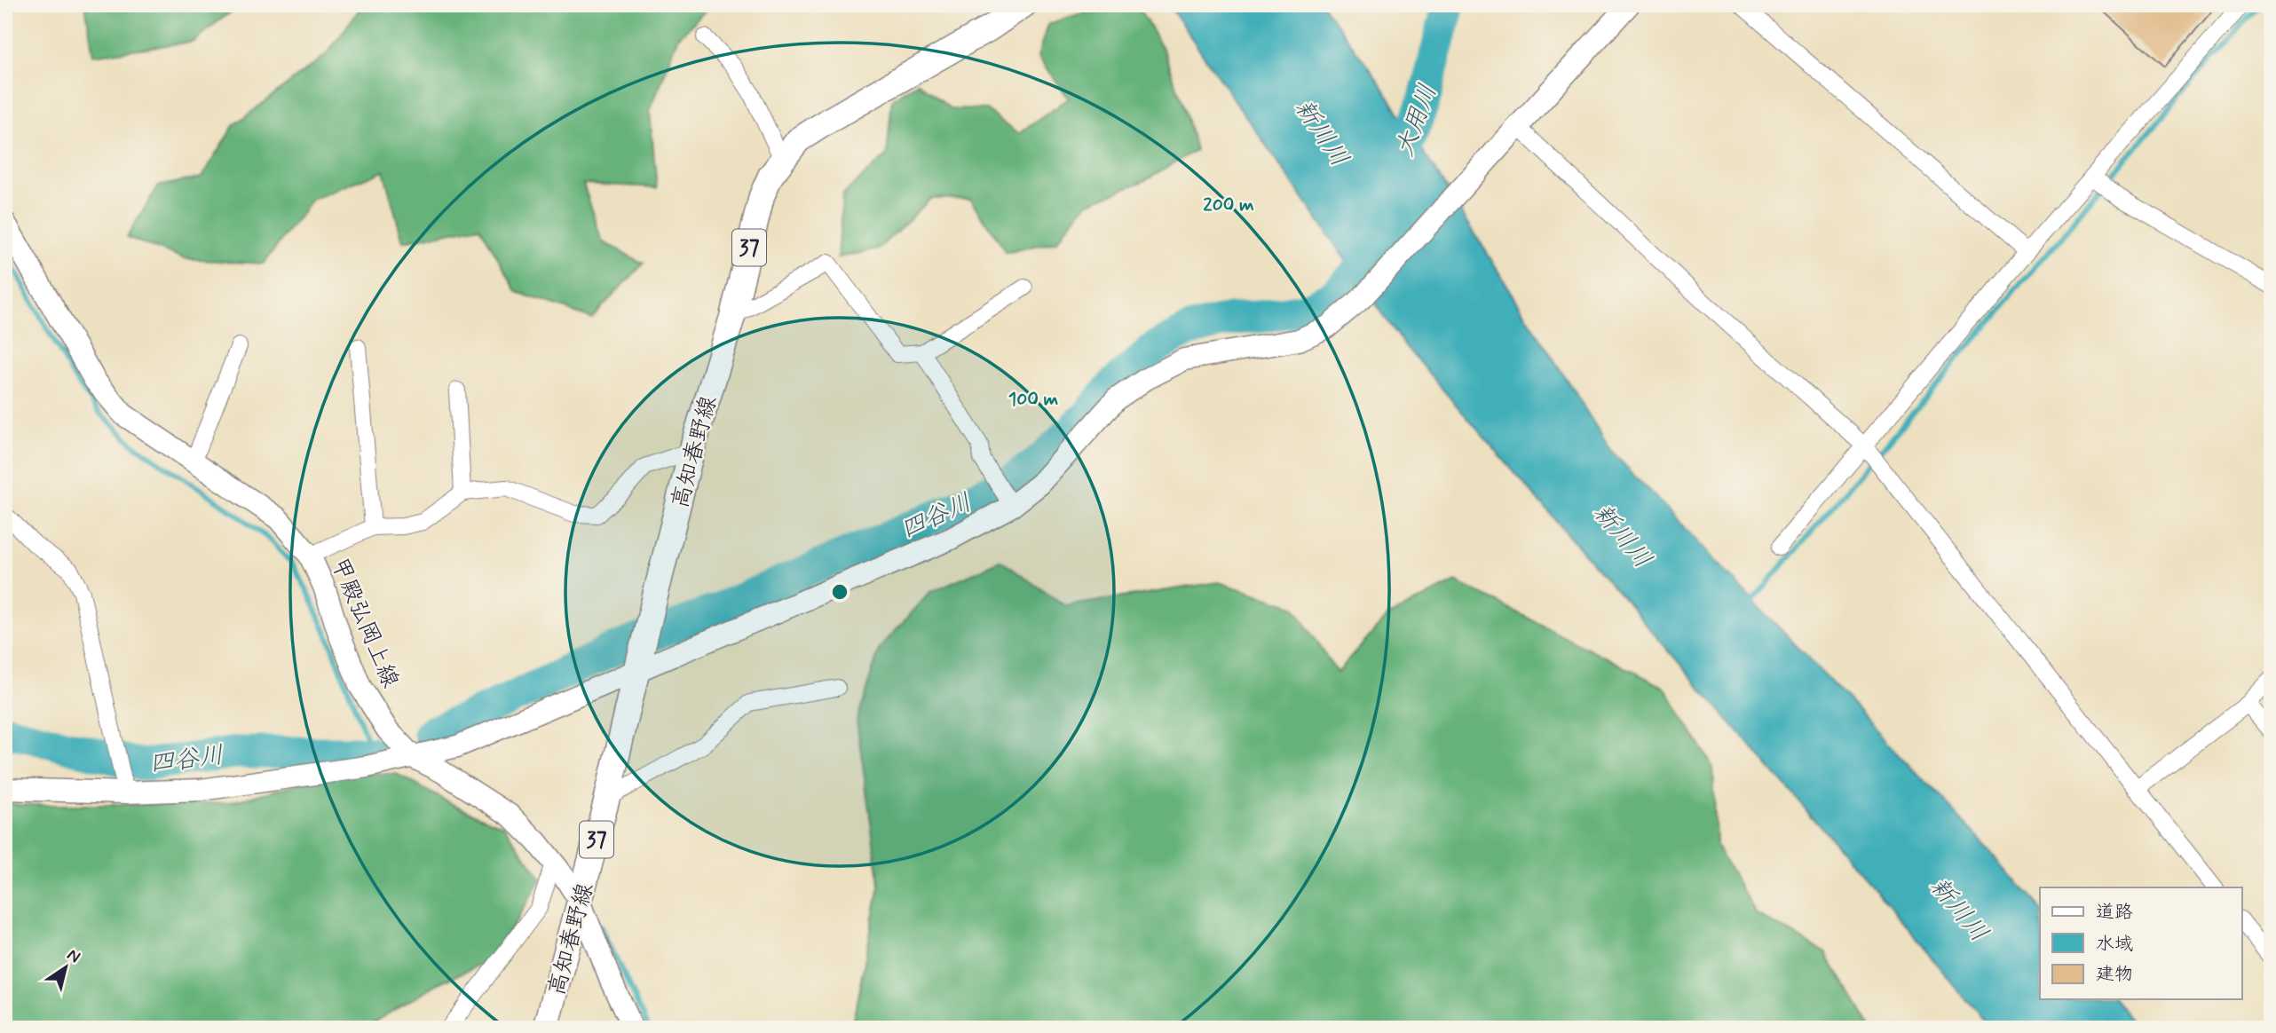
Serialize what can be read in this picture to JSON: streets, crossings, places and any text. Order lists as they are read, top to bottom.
{
  "streets": {
    "main road": ["37", "高知春野線"],
    "street": ["甲殿弘岡上線"]
  },
  "crossings": [
    ["高知春野線", "甲殿弘岡上線"]
  ],
  "water": ["大用川", "新川川", "四谷川"],
  "legend": ["道路", "水域", "建物"],
  "north": "top right",
  "rings": ["200 m", "100 m"]
}
